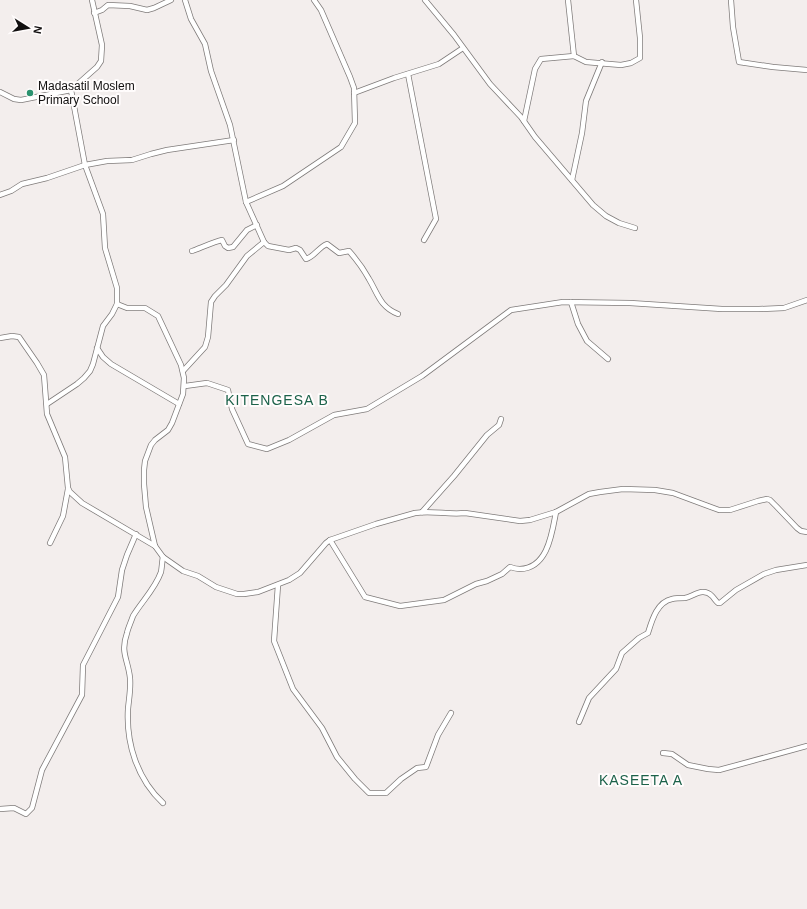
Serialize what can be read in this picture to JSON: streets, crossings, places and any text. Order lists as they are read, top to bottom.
{
  "districts": ["KITENGESA B", "KASEETA A"],
  "places": ["Madasatil Moslem Primary School"],
  "north": "right"
}
